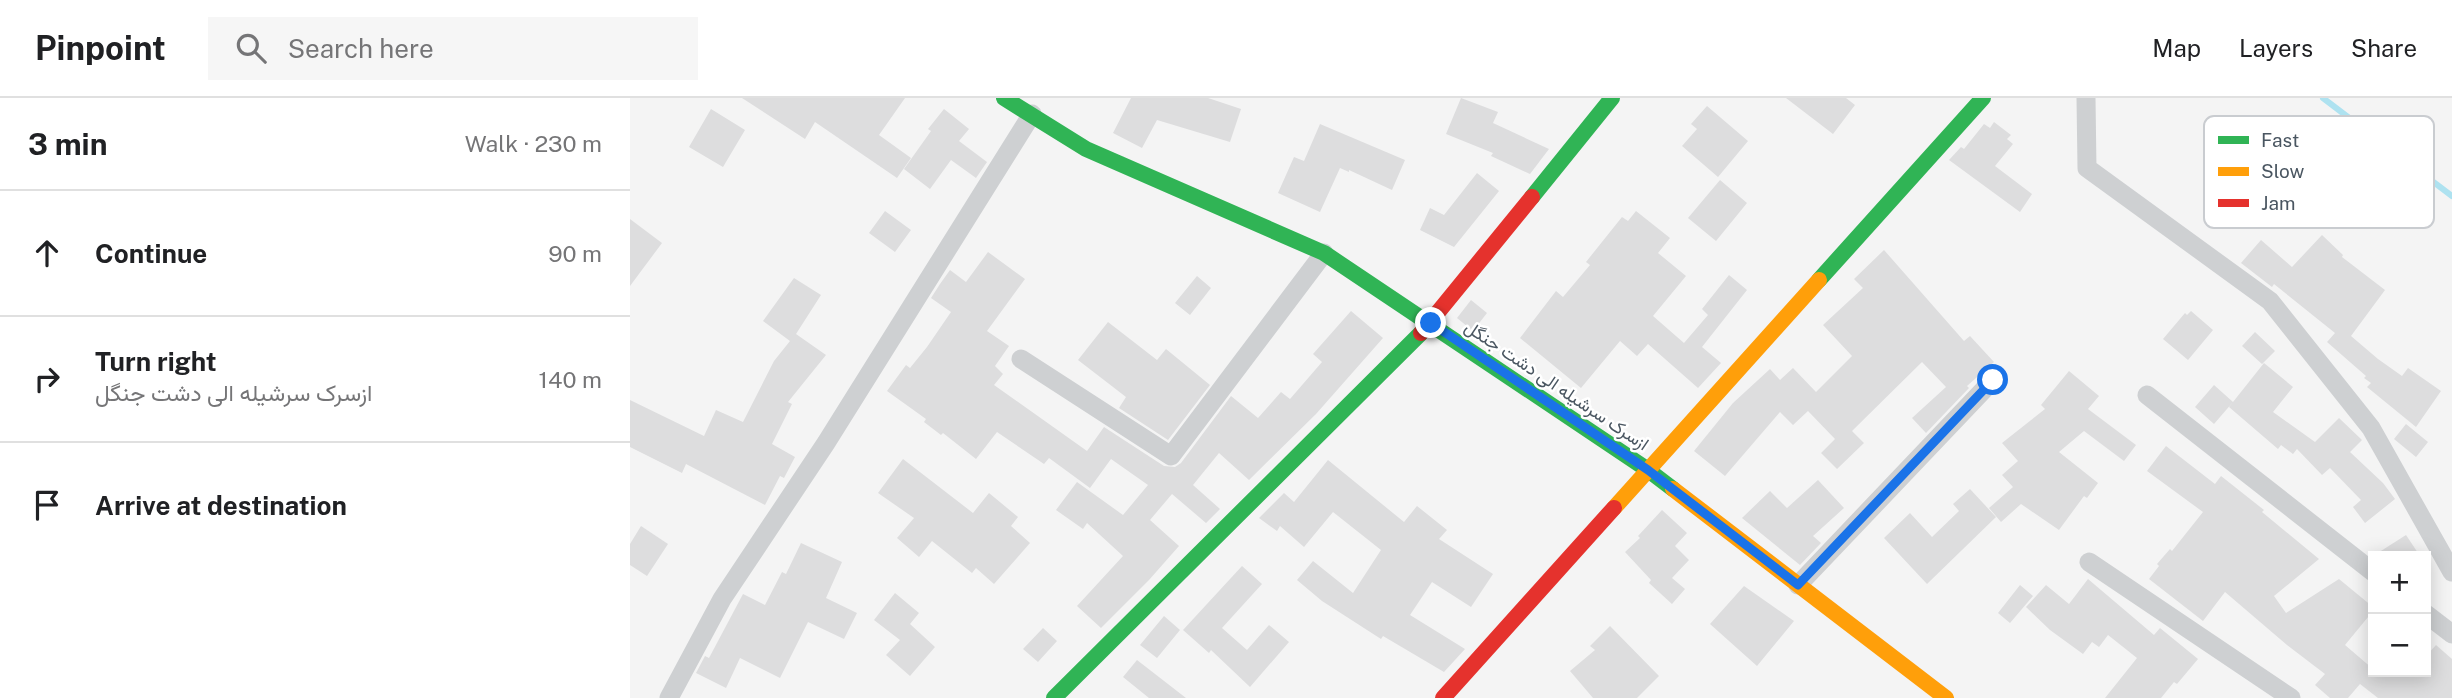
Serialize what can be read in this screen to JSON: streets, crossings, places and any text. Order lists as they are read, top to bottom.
{
  "streets": {
    "street": ["ازسرک سرشیله الی دشت جنگل"]
  },
  "legend": ["Fast", "Slow", "Jam"],
  "page": {
    "header": "Pinpoint",
    "search": "Search here",
    "nav": ["Map", "Layers", "Share"],
    "heading": ["3 min", "Walk · 230 m"],
    "list": [
      ["Continue", "90 m"],
      ["Turn right", "ازسرک سرشیله الی دشت جنگل", "140 m"],
      "Arrive at destination"
    ],
    "map_buttons": ["+", "−"]
  }
}
